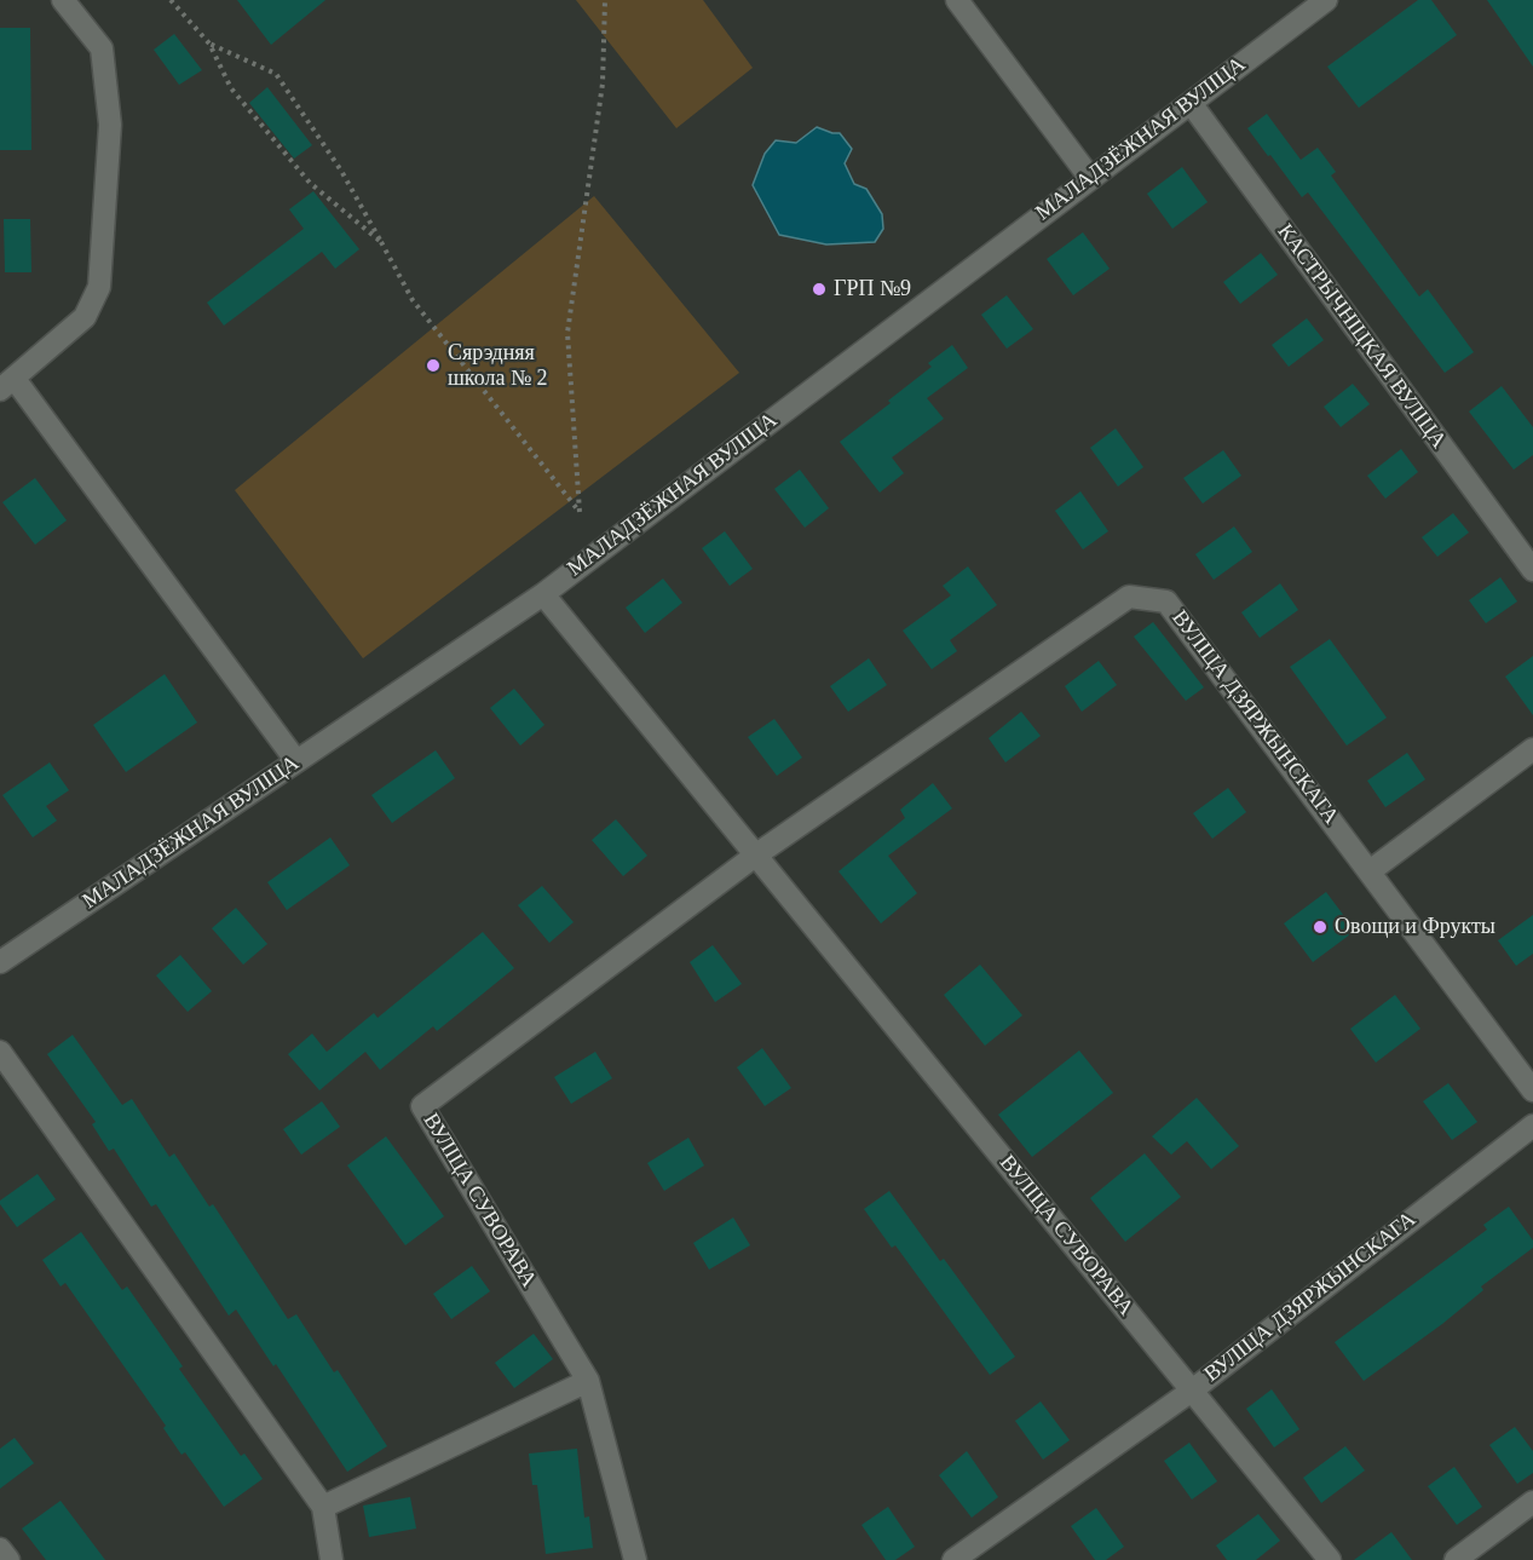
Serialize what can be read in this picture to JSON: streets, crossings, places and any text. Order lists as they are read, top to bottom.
{
  "streets": {
    "street": [
      "МАЛАДЗЁЖНАЯ ВУЛІЦА",
      "КАСТРЫЧНІЦКАЯ ВУЛІЦА",
      "ВУЛІЦА ДЗЯРЖЫНСКАГА",
      "ВУЛІЦА СУВОРАВА"
    ]
  },
  "crossings": [
    ["МАЛАДЗЁЖНАЯ ВУЛІЦА", "КАСТРЫЧНІЦКАЯ ВУЛІЦА"],
    ["МАЛАДЗЁЖНАЯ ВУЛІЦА", "ВУЛІЦА СУВОРАВА"],
    ["ВУЛІЦА ДЗЯРЖЫНСКАГА", "ВУЛІЦА СУВОРАВА"]
  ],
  "places": ["ГРП №9", "Сярэдняя школа № 2", "Овощи и Фрукты"]
}
